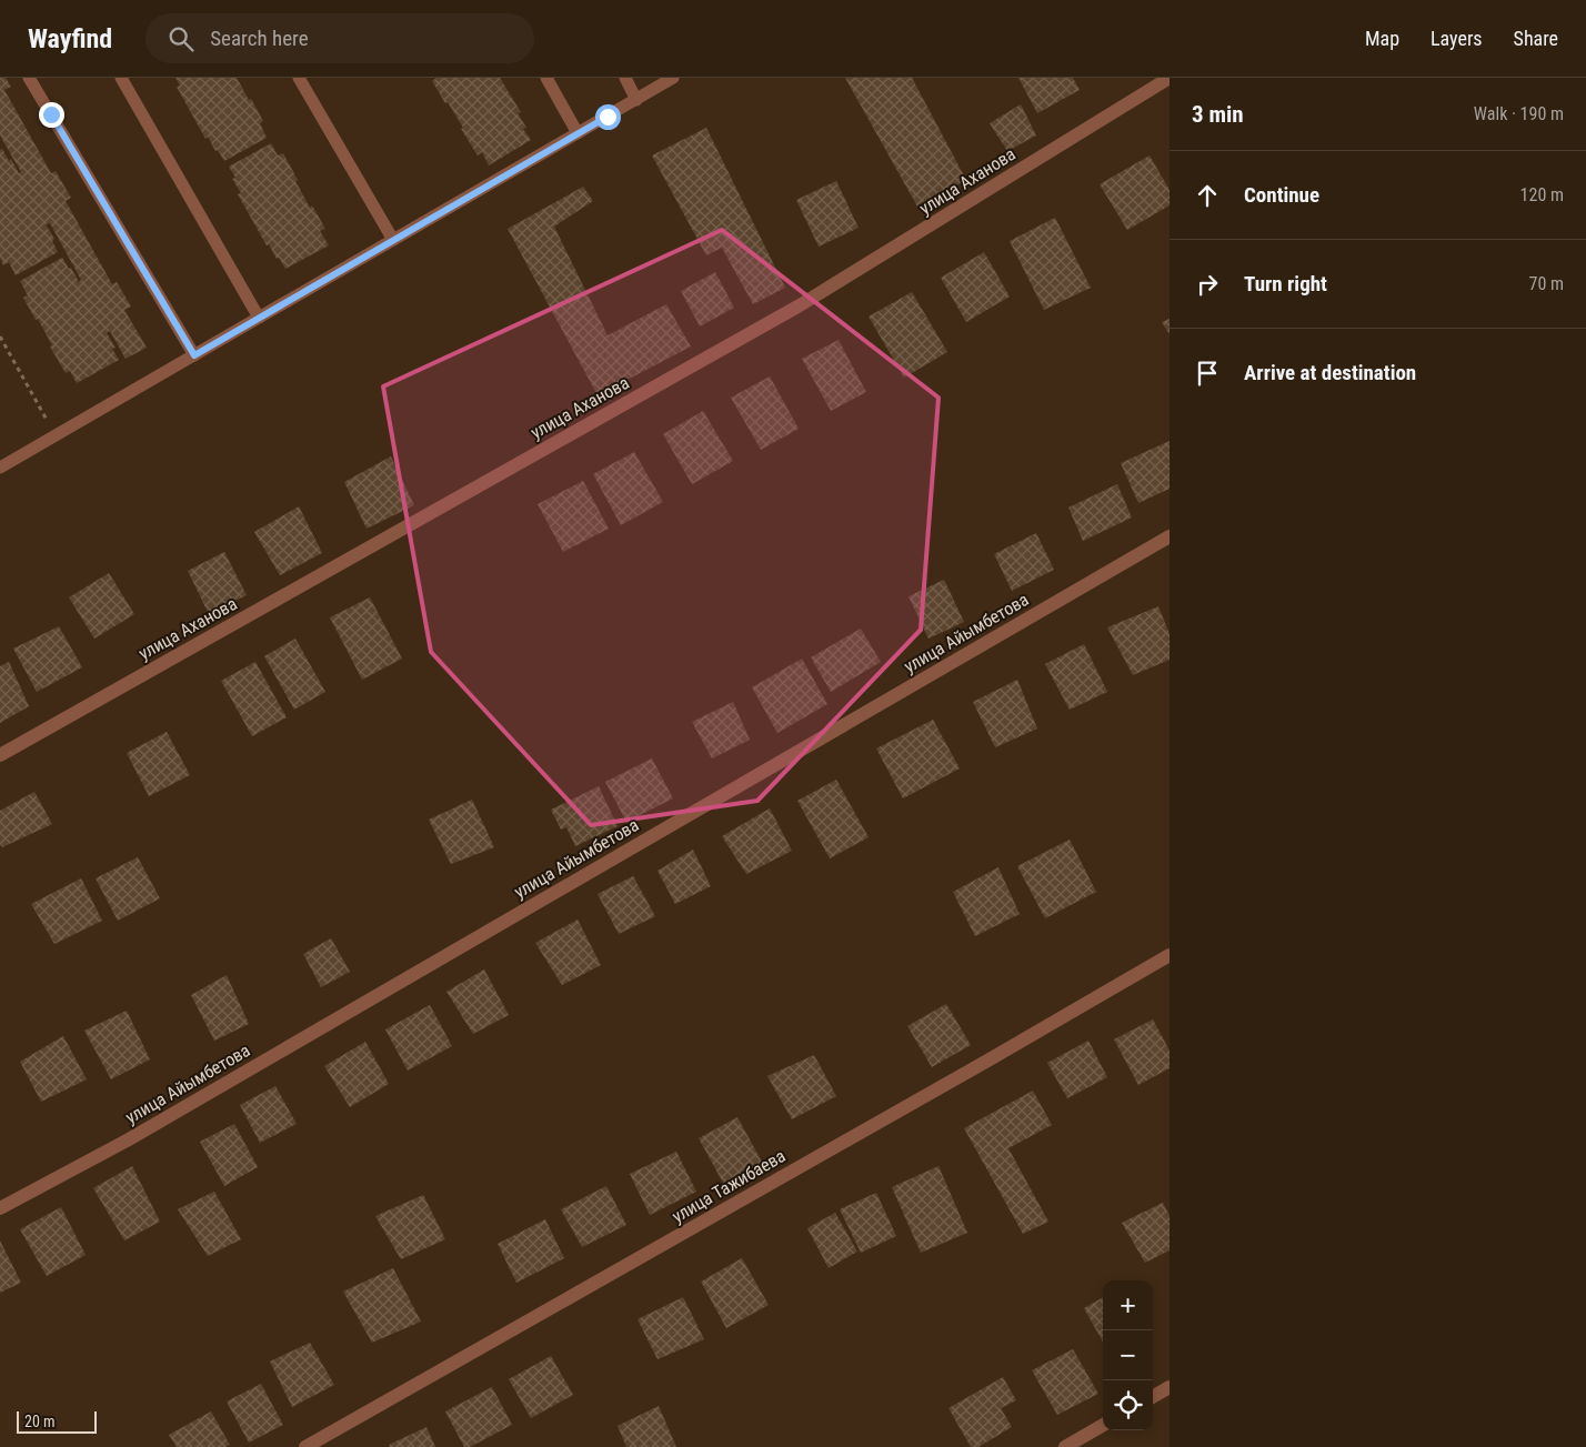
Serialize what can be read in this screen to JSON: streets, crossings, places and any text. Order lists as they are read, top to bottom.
{
  "streets": {
    "street": ["улица Аханова", "улица Айымбетова", "улица Тажибаева"]
  },
  "scale_bar": "20 m",
  "page": {
    "header": "Wayfind",
    "search": "Search here",
    "nav": ["Map", "Layers", "Share"],
    "heading": ["3 min", "Walk · 190 m"],
    "list": [
      ["Continue", "120 m"],
      ["Turn right", "70 m"],
      "Arrive at destination"
    ],
    "map_buttons": ["+", "−"],
    "scale": "20 m"
  }
}
